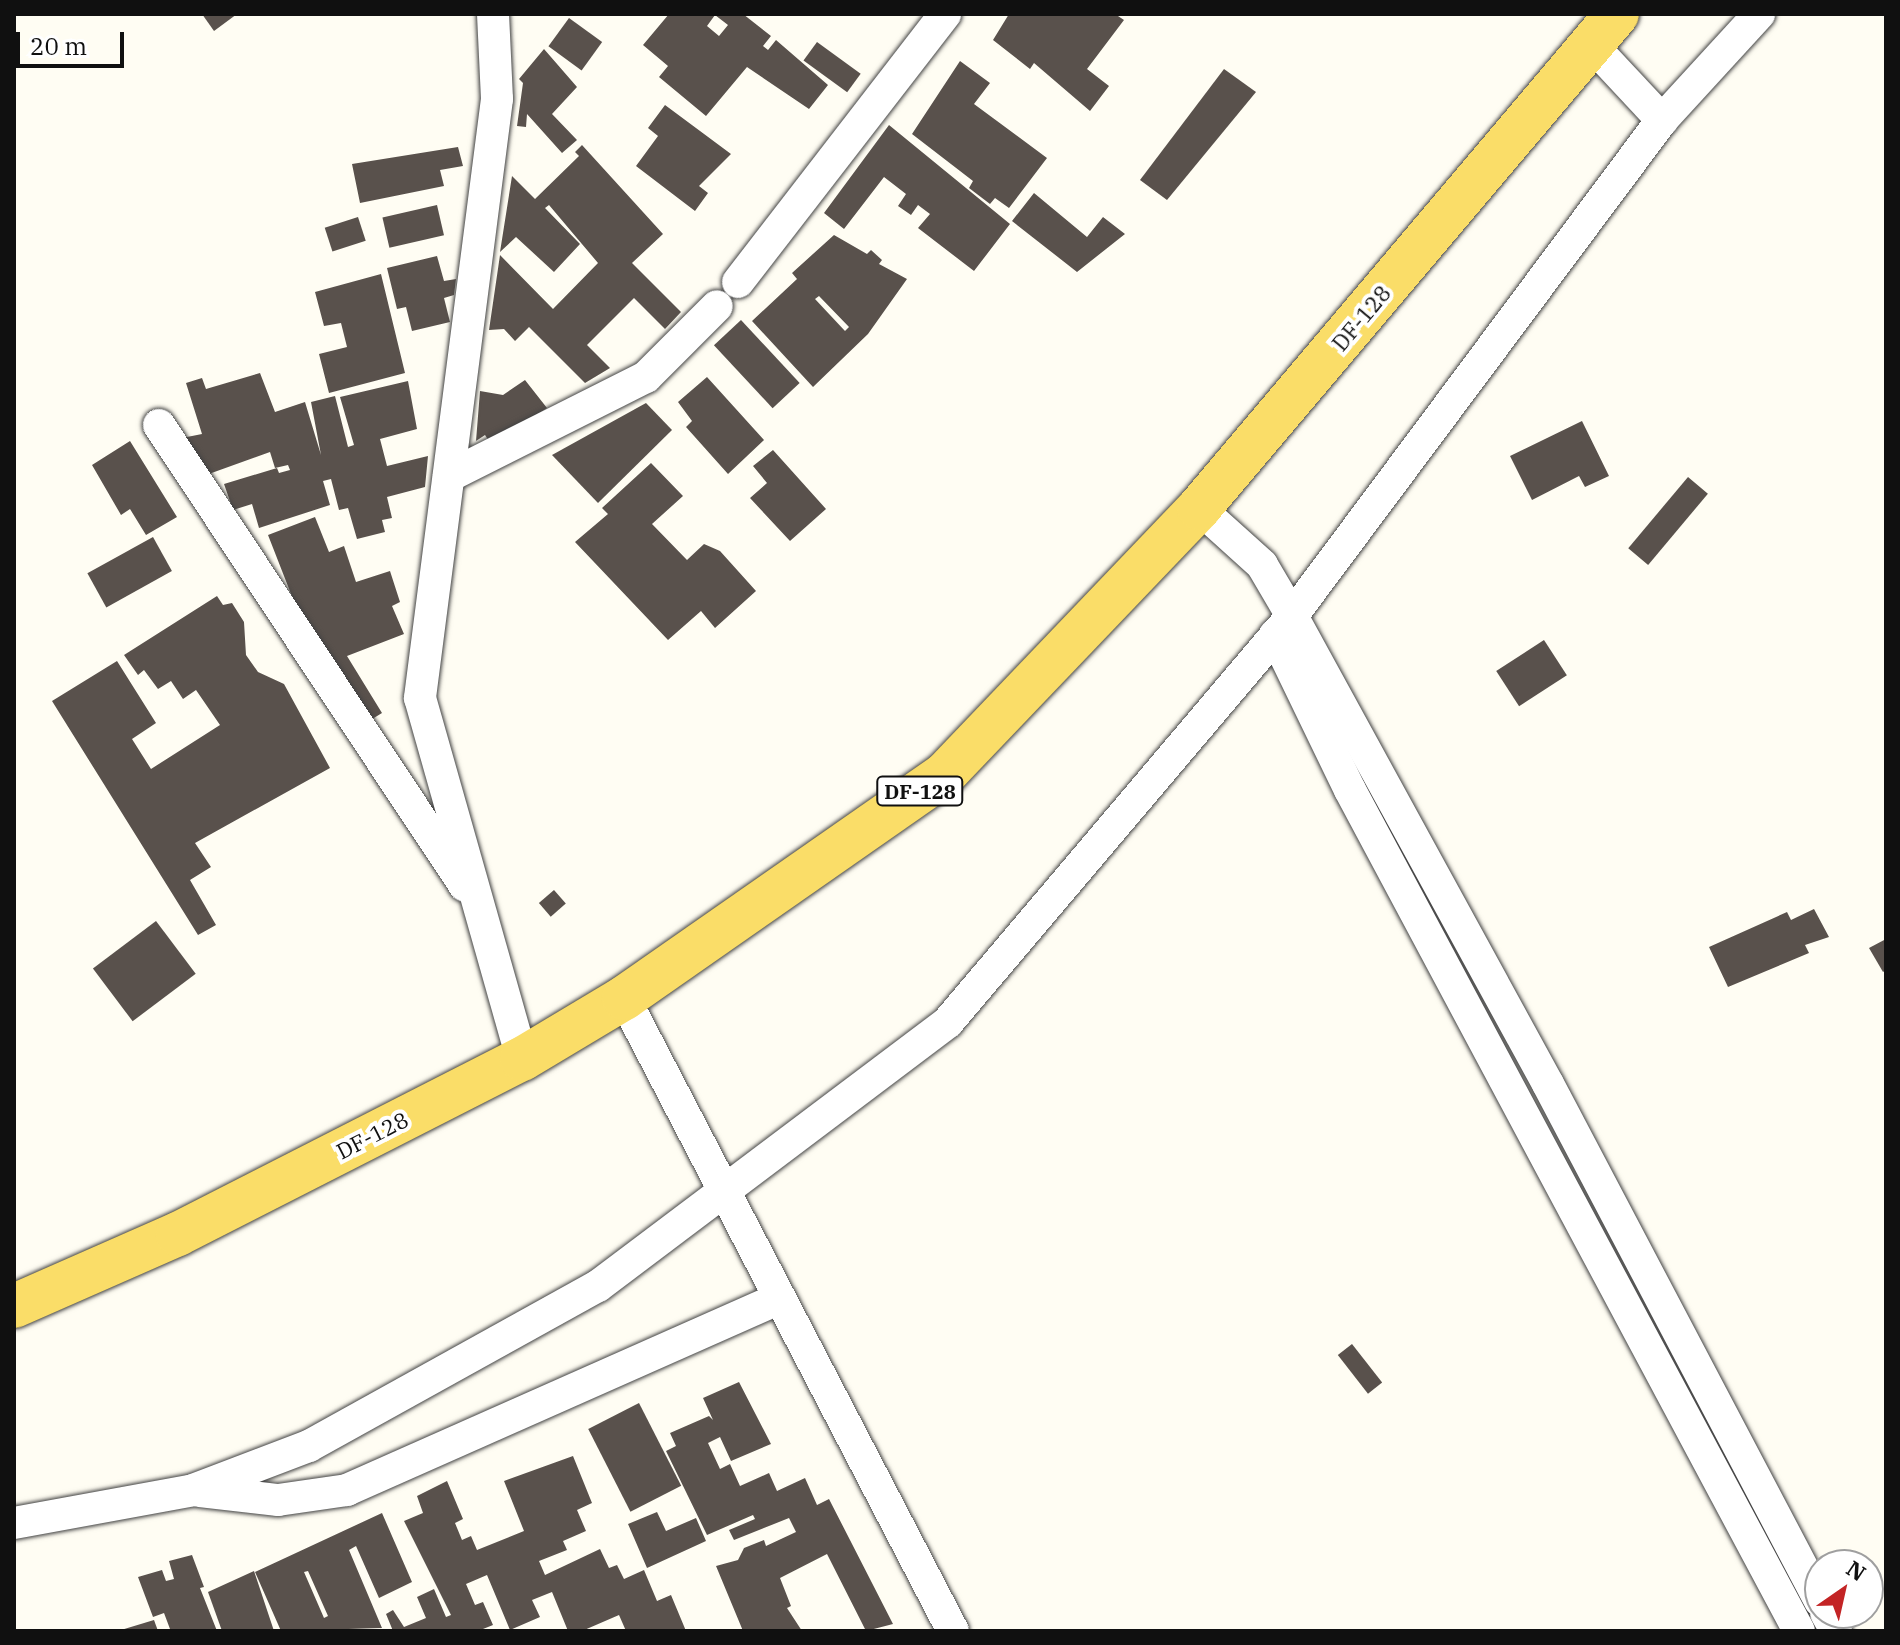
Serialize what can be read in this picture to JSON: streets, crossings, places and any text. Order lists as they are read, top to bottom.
{
  "streets": {
    "main road": ["DF-128"]
  },
  "scale_bar": "20 m",
  "north": "top right"
}
